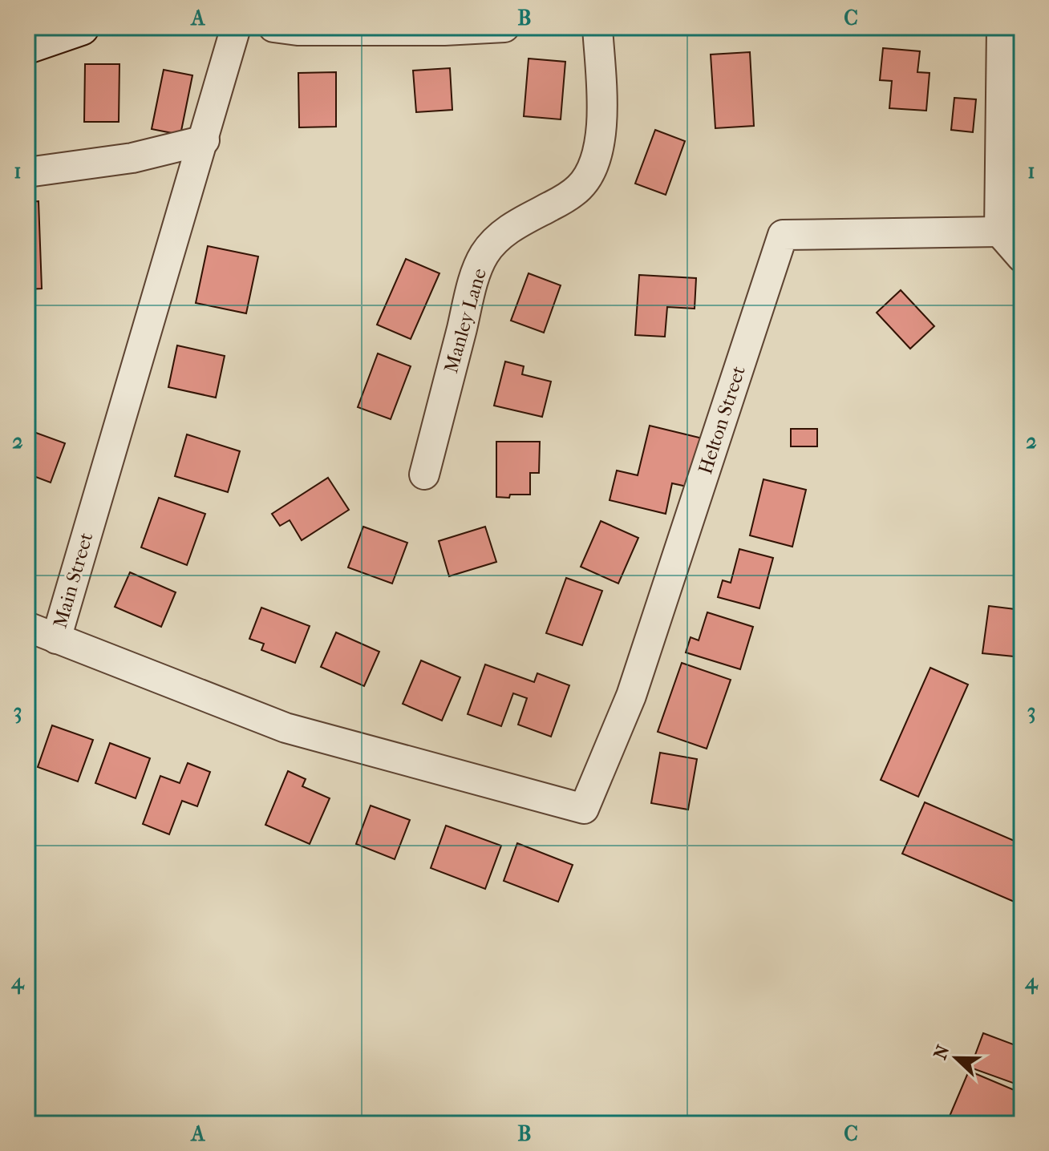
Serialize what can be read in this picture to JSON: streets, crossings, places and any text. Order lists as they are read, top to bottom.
{
  "streets": {
    "street": ["Manley Lane", "Helton Street", "Main Street"]
  },
  "crossings": [
    ["Helton Street", "Main Street"]
  ],
  "north": "left",
  "grid": {
    "columns": ["A", "B", "C"],
    "rows": [
      "1",
      "2",
      "3",
      "4"
    ]
  }
}
